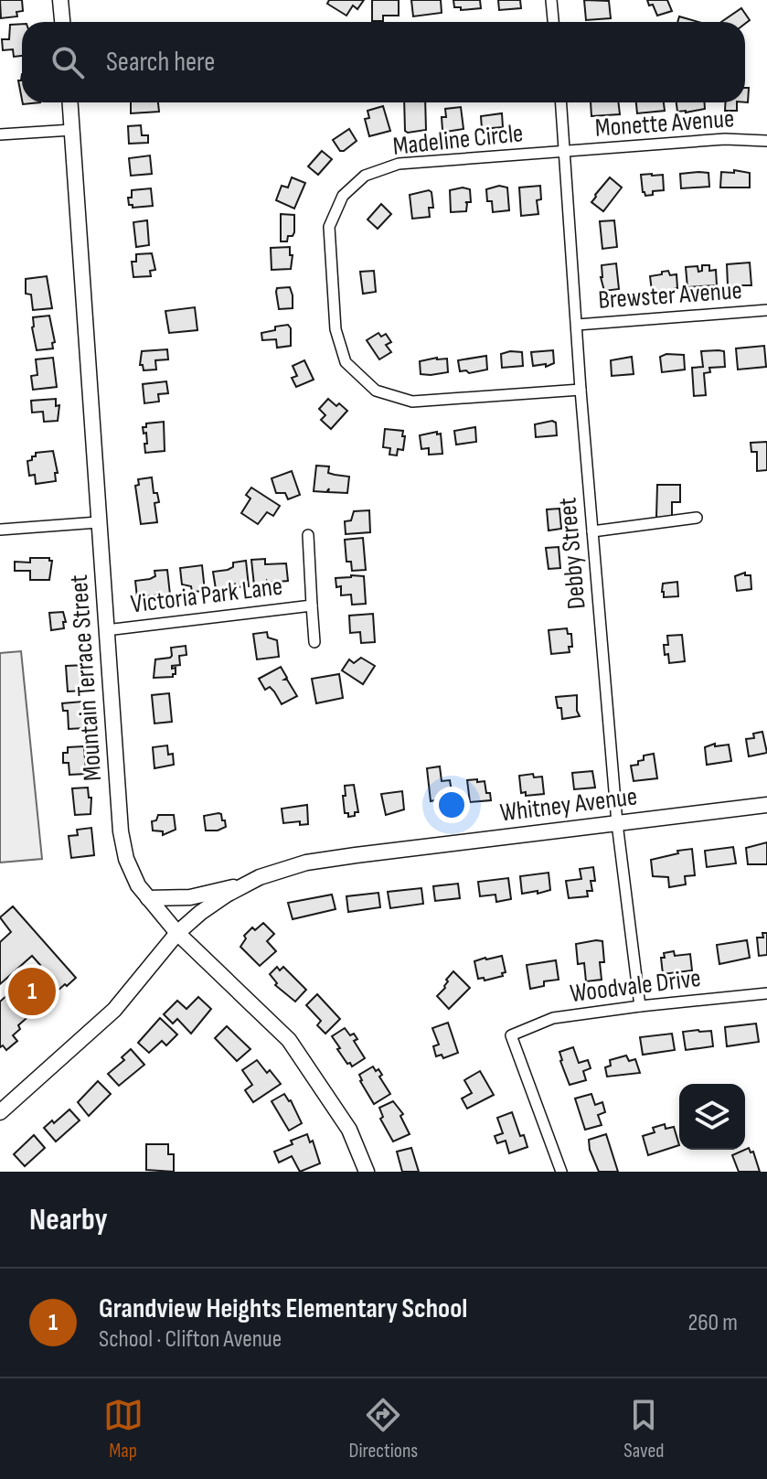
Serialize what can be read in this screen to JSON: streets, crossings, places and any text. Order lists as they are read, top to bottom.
{
  "streets": {
    "street": [
      "Monette Avenue",
      "Madeline Circle",
      "Brewster Avenue",
      "Debby Street",
      "Victoria Park Lane",
      "Mountain Terrace Street",
      "Whitney Avenue",
      "Woodvale Drive"
    ]
  },
  "crossings": [
    ["Monette Avenue", "Madeline Circle"],
    ["Monette Avenue", "Debby Street"],
    ["Madeline Circle", "Debby Street"],
    ["Brewster Avenue", "Debby Street"],
    ["Debby Street", "Whitney Avenue"],
    ["Debby Street", "Woodvale Drive"],
    ["Victoria Park Lane", "Mountain Terrace Street"],
    ["Mountain Terrace Street", "Whitney Avenue"]
  ],
  "page": {
    "search": "Search here",
    "pins": "1",
    "heading": "Nearby",
    "list": [
      {
        "mark": "1",
        "name": "Grandview Heights Elementary School",
        "note": "School · Clifton Avenue",
        "value": "260 m"
      }
    ],
    "nav": ["Map", "Directions", "Saved"]
  }
}
